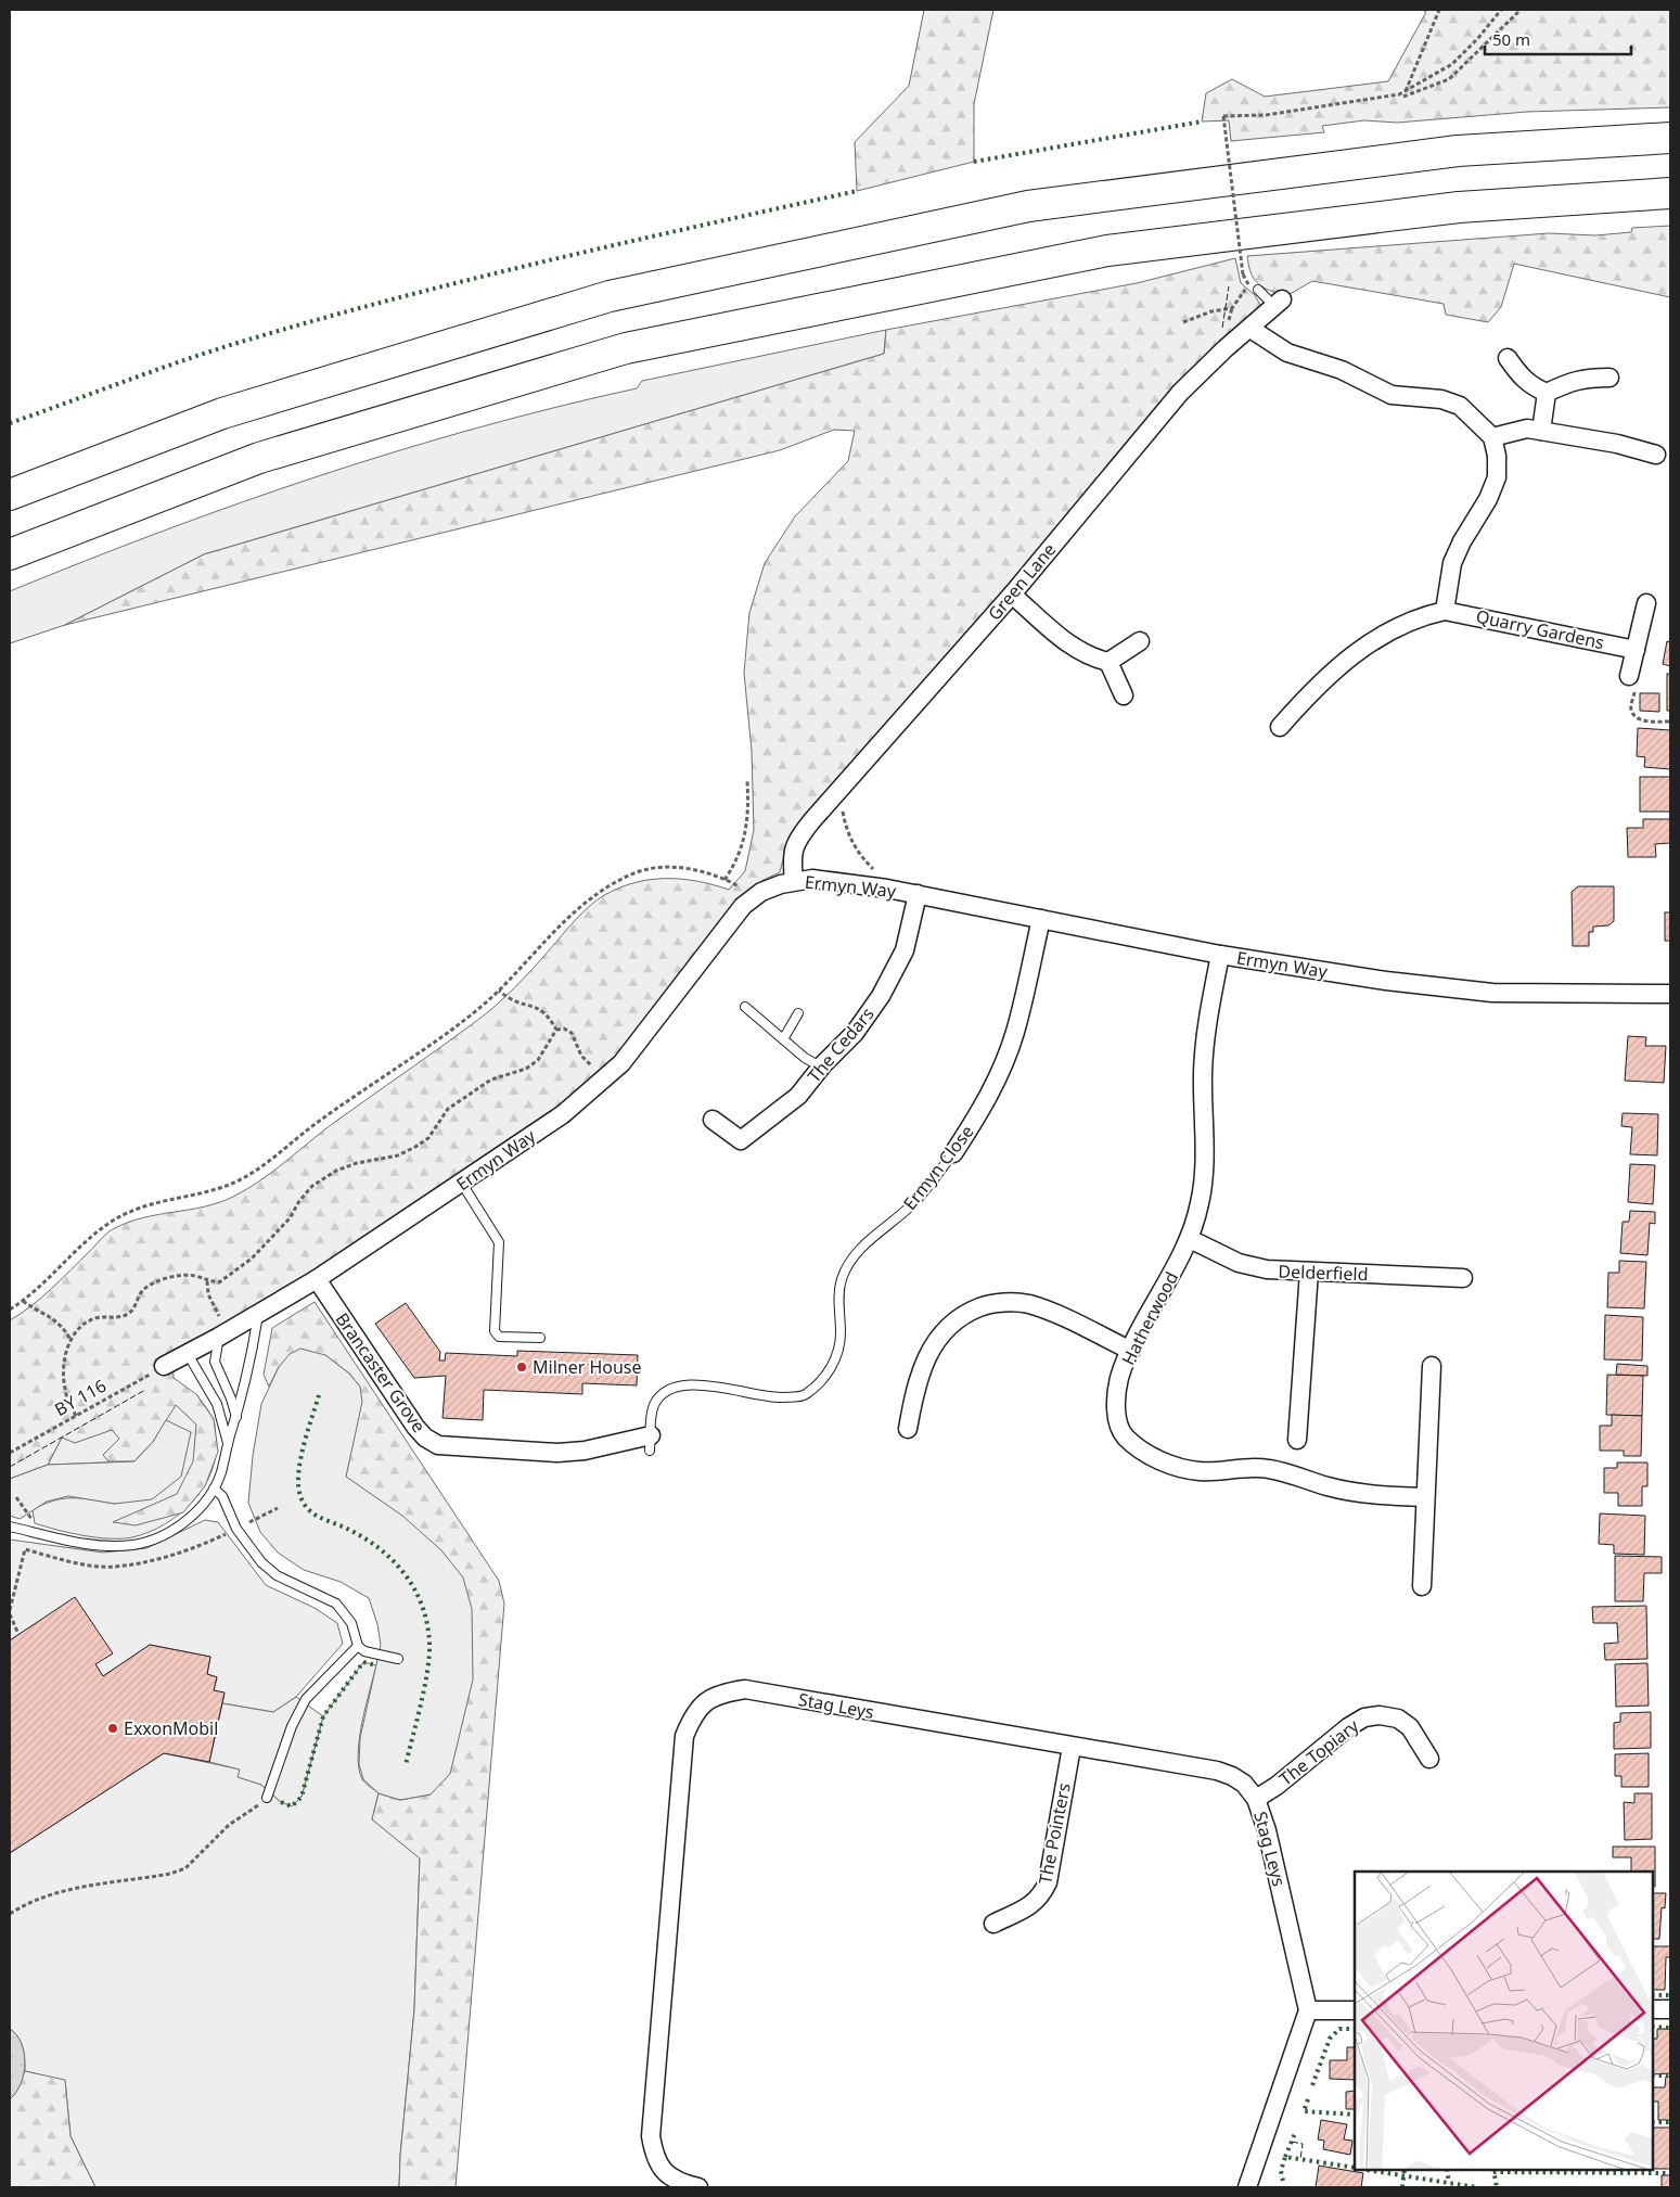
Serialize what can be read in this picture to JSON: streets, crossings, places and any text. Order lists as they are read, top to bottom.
{
  "streets": {
    "street": [
      "Green Lane",
      "Quarry Gardens",
      "Ermyn Way",
      "The Cedars",
      "Ermyn Close",
      "Delderfield",
      "Hatherwood",
      "Brancaster Grove",
      "Stag Leys",
      "The Topiary",
      "The Pointers"
    ],
    "path": ["BY 116"]
  },
  "crossings": [
    ["Green Lane", "Ermyn Way"],
    ["Ermyn Way", "The Cedars"],
    ["Ermyn Way", "Ermyn Close"],
    ["Ermyn Way", "Hatherwood"],
    ["Ermyn Way", "Brancaster Grove"],
    ["Ermyn Way", "BY 116"],
    ["Ermyn Close", "Brancaster Grove"],
    ["Delderfield", "Hatherwood"],
    ["Stag Leys", "The Topiary"],
    ["Stag Leys", "The Pointers"]
  ],
  "places": ["Milner House", "ExxonMobil"],
  "scale_bar": "50 m"
}
